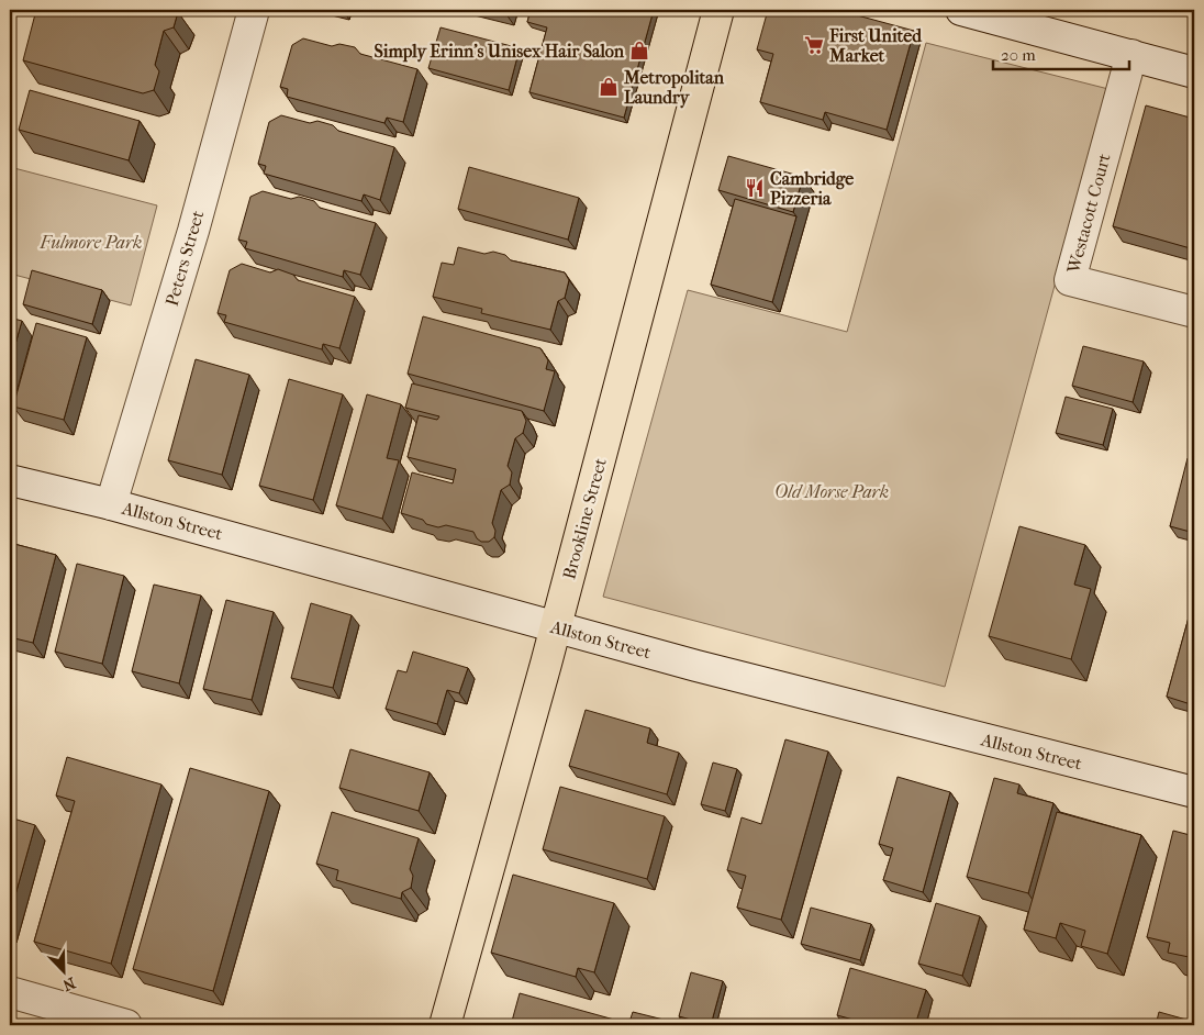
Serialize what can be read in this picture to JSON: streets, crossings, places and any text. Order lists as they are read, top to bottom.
{
  "streets": {
    "main road": ["Brookline Street"],
    "street": ["Westacott Court", "Peters Street", "Allston Street"]
  },
  "crossings": [
    ["Peters Street", "Allston Street"],
    ["Brookline Street", "Allston Street"]
  ],
  "parks": ["Fulmore Park", "Old Morse Park"],
  "places": {
    "supermarket": ["First United Market"],
    "shop": ["Simply Erinn’s Unisex Hair Salon", "Metropolitan Laundry"],
    "restaurant": ["Cambridge Pizzeria"]
  },
  "scale_bar": "20 m",
  "north": "bottom right"
}
